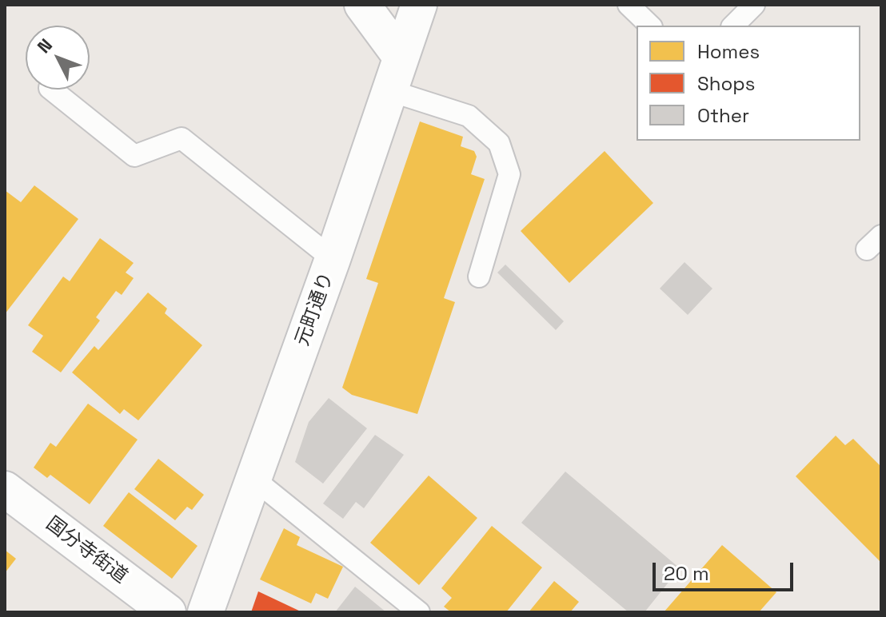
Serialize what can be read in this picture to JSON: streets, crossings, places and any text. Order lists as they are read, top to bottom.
{
  "streets": {
    "street": ["元町通り", "国分寺街道"]
  },
  "legend": ["Homes", "Shops", "Other"],
  "scale_bar": "20 m",
  "north": "top left"
}
